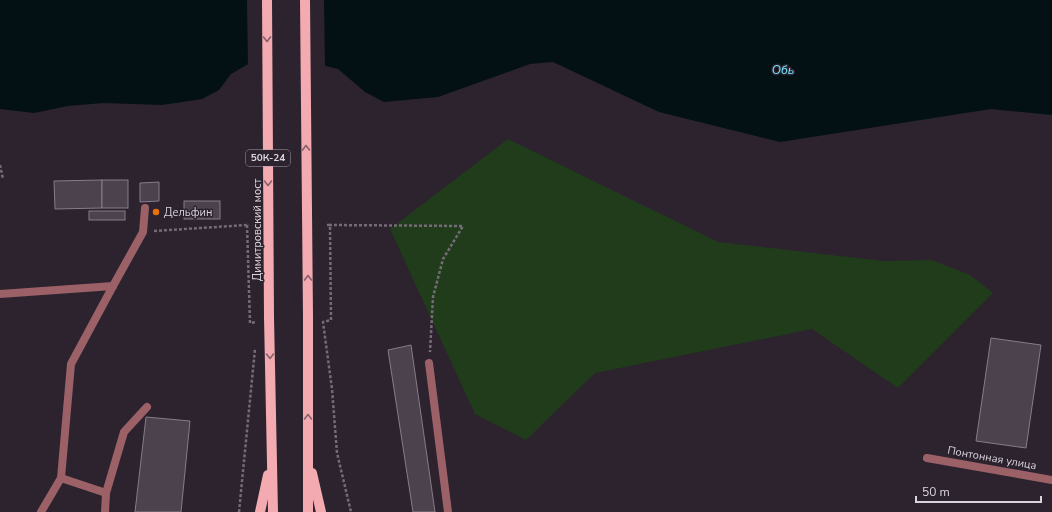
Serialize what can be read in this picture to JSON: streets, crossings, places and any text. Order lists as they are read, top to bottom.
{
  "streets": {
    "main road": ["50К-24", "Димитровский мост"],
    "street": ["Понтонная улица"]
  },
  "water": ["Обь"],
  "places": ["Дельфин"],
  "scale_bar": "50 m"
}
